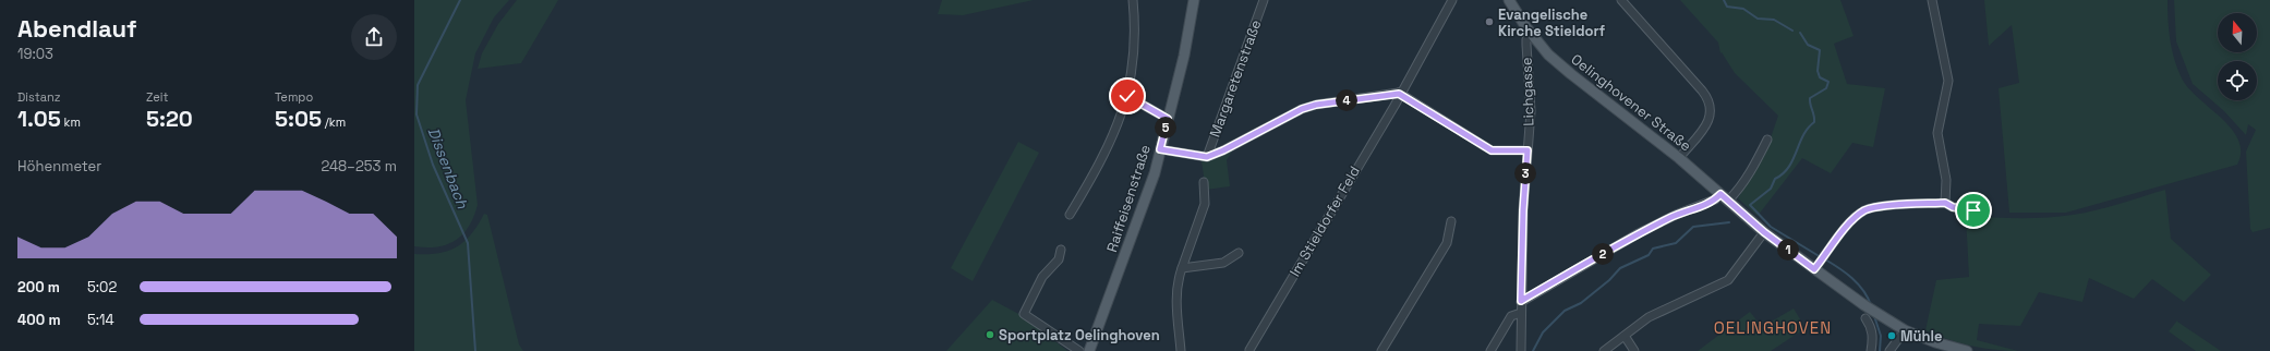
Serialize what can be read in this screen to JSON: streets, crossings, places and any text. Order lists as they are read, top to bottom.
{
  "streets": {
    "main road": ["Oelinghovener Straße", "Raiffeisenstraße"],
    "street": ["Margaretenstraße", "Lichgasse", "Im Stieldorfer Feld"]
  },
  "crossings": [
    ["Lichgasse", "Oelinghovener Straße"]
  ],
  "districts": ["OELINGHOVEN"],
  "water": ["Dissenbach"],
  "places": ["Evangelische Kirche Stieldorf", "Sportplatz Oelinghoven", "Mühle"],
  "north": "top",
  "page": {
    "heading": ["Abendlauf", "19:03"],
    "stats": [
      ["Distanz", "1.05 km"],
      ["Zeit", "5:20"],
      ["Tempo", "5:05 /km"]
    ],
    "pins": [
      "4",
      "5",
      "3",
      "1",
      "2"
    ],
    "chart": ["Höhenmeter", "248–253 m"],
    "list": [
      {
        "name": "200 m",
        "note": "5:02"
      },
      {
        "name": "400 m",
        "note": "5:14"
      }
    ]
  }
}
